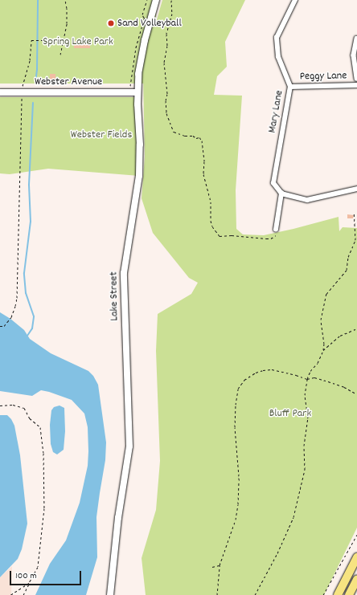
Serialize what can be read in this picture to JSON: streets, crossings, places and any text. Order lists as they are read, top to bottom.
{
  "streets": {
    "street": [
      "Peggy Lane",
      "Webster Avenue",
      "Mary Lane",
      "Lake Street"
    ]
  },
  "crossings": [
    ["Peggy Lane", "Mary Lane"],
    ["Webster Avenue", "Lake Street"]
  ],
  "parks": ["Spring Lake Park", "Webster Fields", "Bluff Park"],
  "places": ["Sand Volleyball"],
  "scale_bar": "100 m"
}
